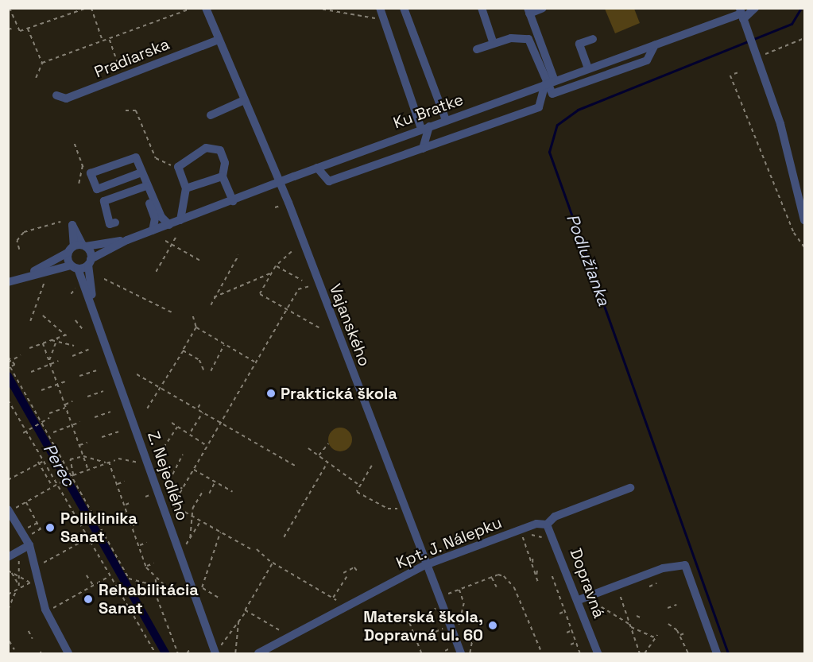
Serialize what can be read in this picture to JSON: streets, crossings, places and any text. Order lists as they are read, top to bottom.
{
  "streets": {
    "street": [
      "Pradiarska",
      "Ku Bratke",
      "Vajanského",
      "Z. Nejedlého",
      "Kpt. J. Nálepku",
      "Dopravná"
    ]
  },
  "crossings": [
    ["Pradiarska", "Vajanského"],
    ["Ku Bratke", "Vajanského"],
    ["Ku Bratke", "Z. Nejedlého"],
    ["Vajanského", "Kpt. J. Nálepku"],
    ["Kpt. J. Nálepku", "Dopravná"]
  ],
  "water": ["Podlužianka", "Perec"],
  "places": [
    "Praktická škola",
    "Poliklinika Sanat",
    "Rehabilitácia Sanat",
    "Materská škola, Dopravná ul. 60"
  ]
}
